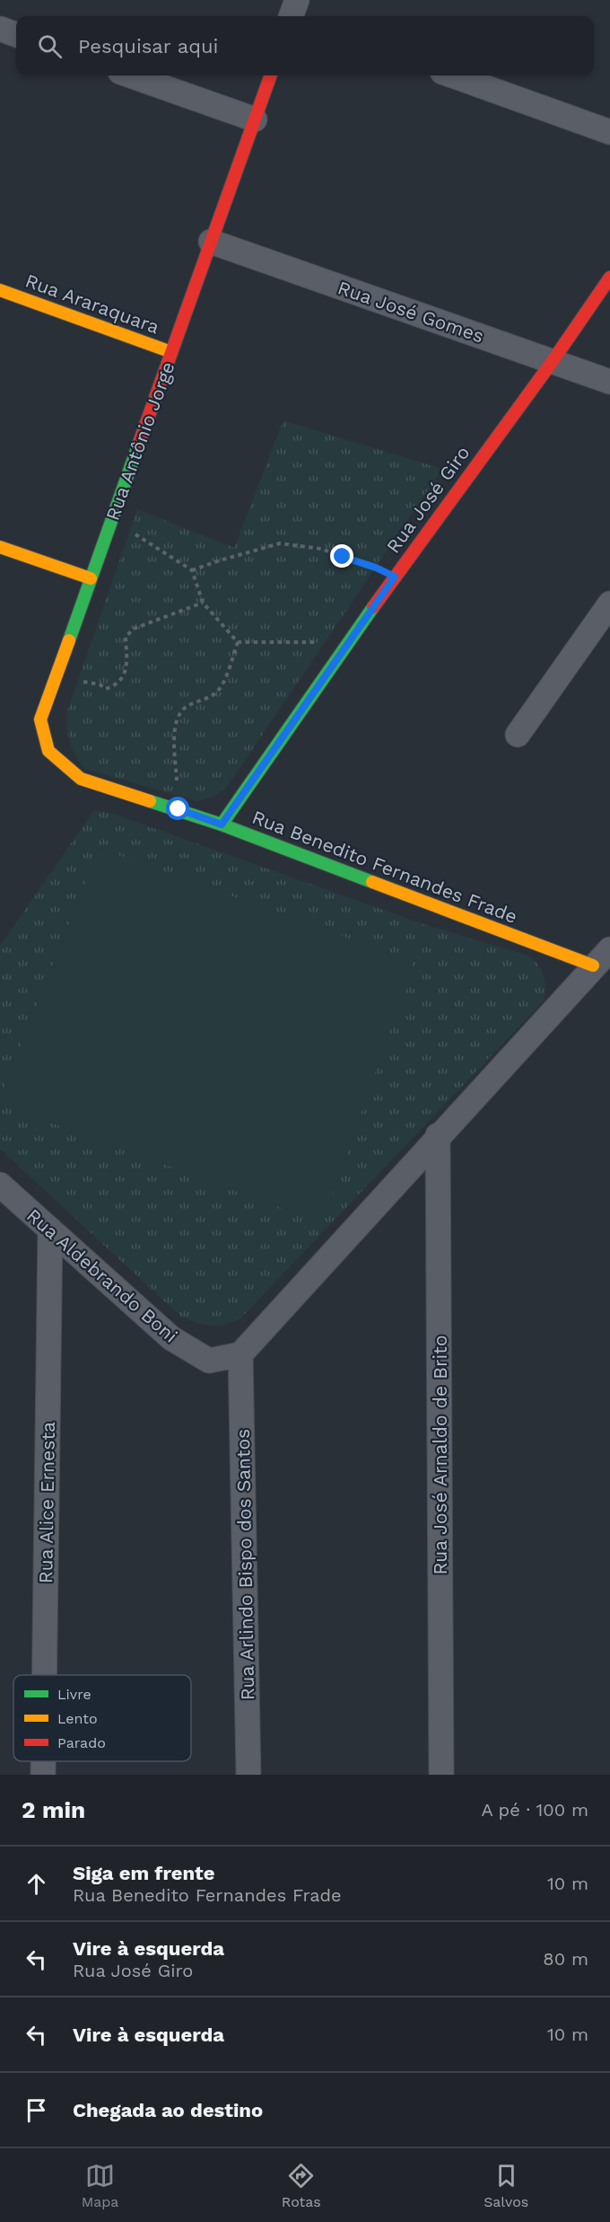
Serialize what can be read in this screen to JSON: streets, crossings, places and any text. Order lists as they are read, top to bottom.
{
  "streets": {
    "street": [
      "Rua Araraquara",
      "Rua José Gomes",
      "Rua Antônio Jorge",
      "Rua José Giro",
      "Rua Benedito Fernandes Frade",
      "Rua Aldebrando Boni",
      "Rua José Arnaldo de Brito",
      "Rua Alice Ernesta",
      "Rua Arlindo Bispo dos Santos"
    ]
  },
  "crossings": [
    ["Rua Araraquara", "Rua Antônio Jorge"],
    ["Rua José Gomes", "Rua Antônio Jorge"],
    ["Rua José Gomes", "Rua José Giro"],
    ["Rua Antônio Jorge", "Rua Benedito Fernandes Frade"],
    ["Rua José Giro", "Rua Benedito Fernandes Frade"],
    ["Rua Aldebrando Boni", "Rua Alice Ernesta"],
    ["Rua Aldebrando Boni", "Rua Arlindo Bispo dos Santos"]
  ],
  "legend": ["Livre", "Lento", "Parado"],
  "page": {
    "search": "Pesquisar aqui",
    "heading": ["2 min", "A pé · 100 m"],
    "list": [
      ["Siga em frente", "Rua Benedito Fernandes Frade", "10 m"],
      ["Vire à esquerda", "Rua José Giro", "80 m"],
      ["Vire à esquerda", "10 m"],
      "Chegada ao destino"
    ],
    "nav": ["Mapa", "Rotas", "Salvos"]
  }
}
